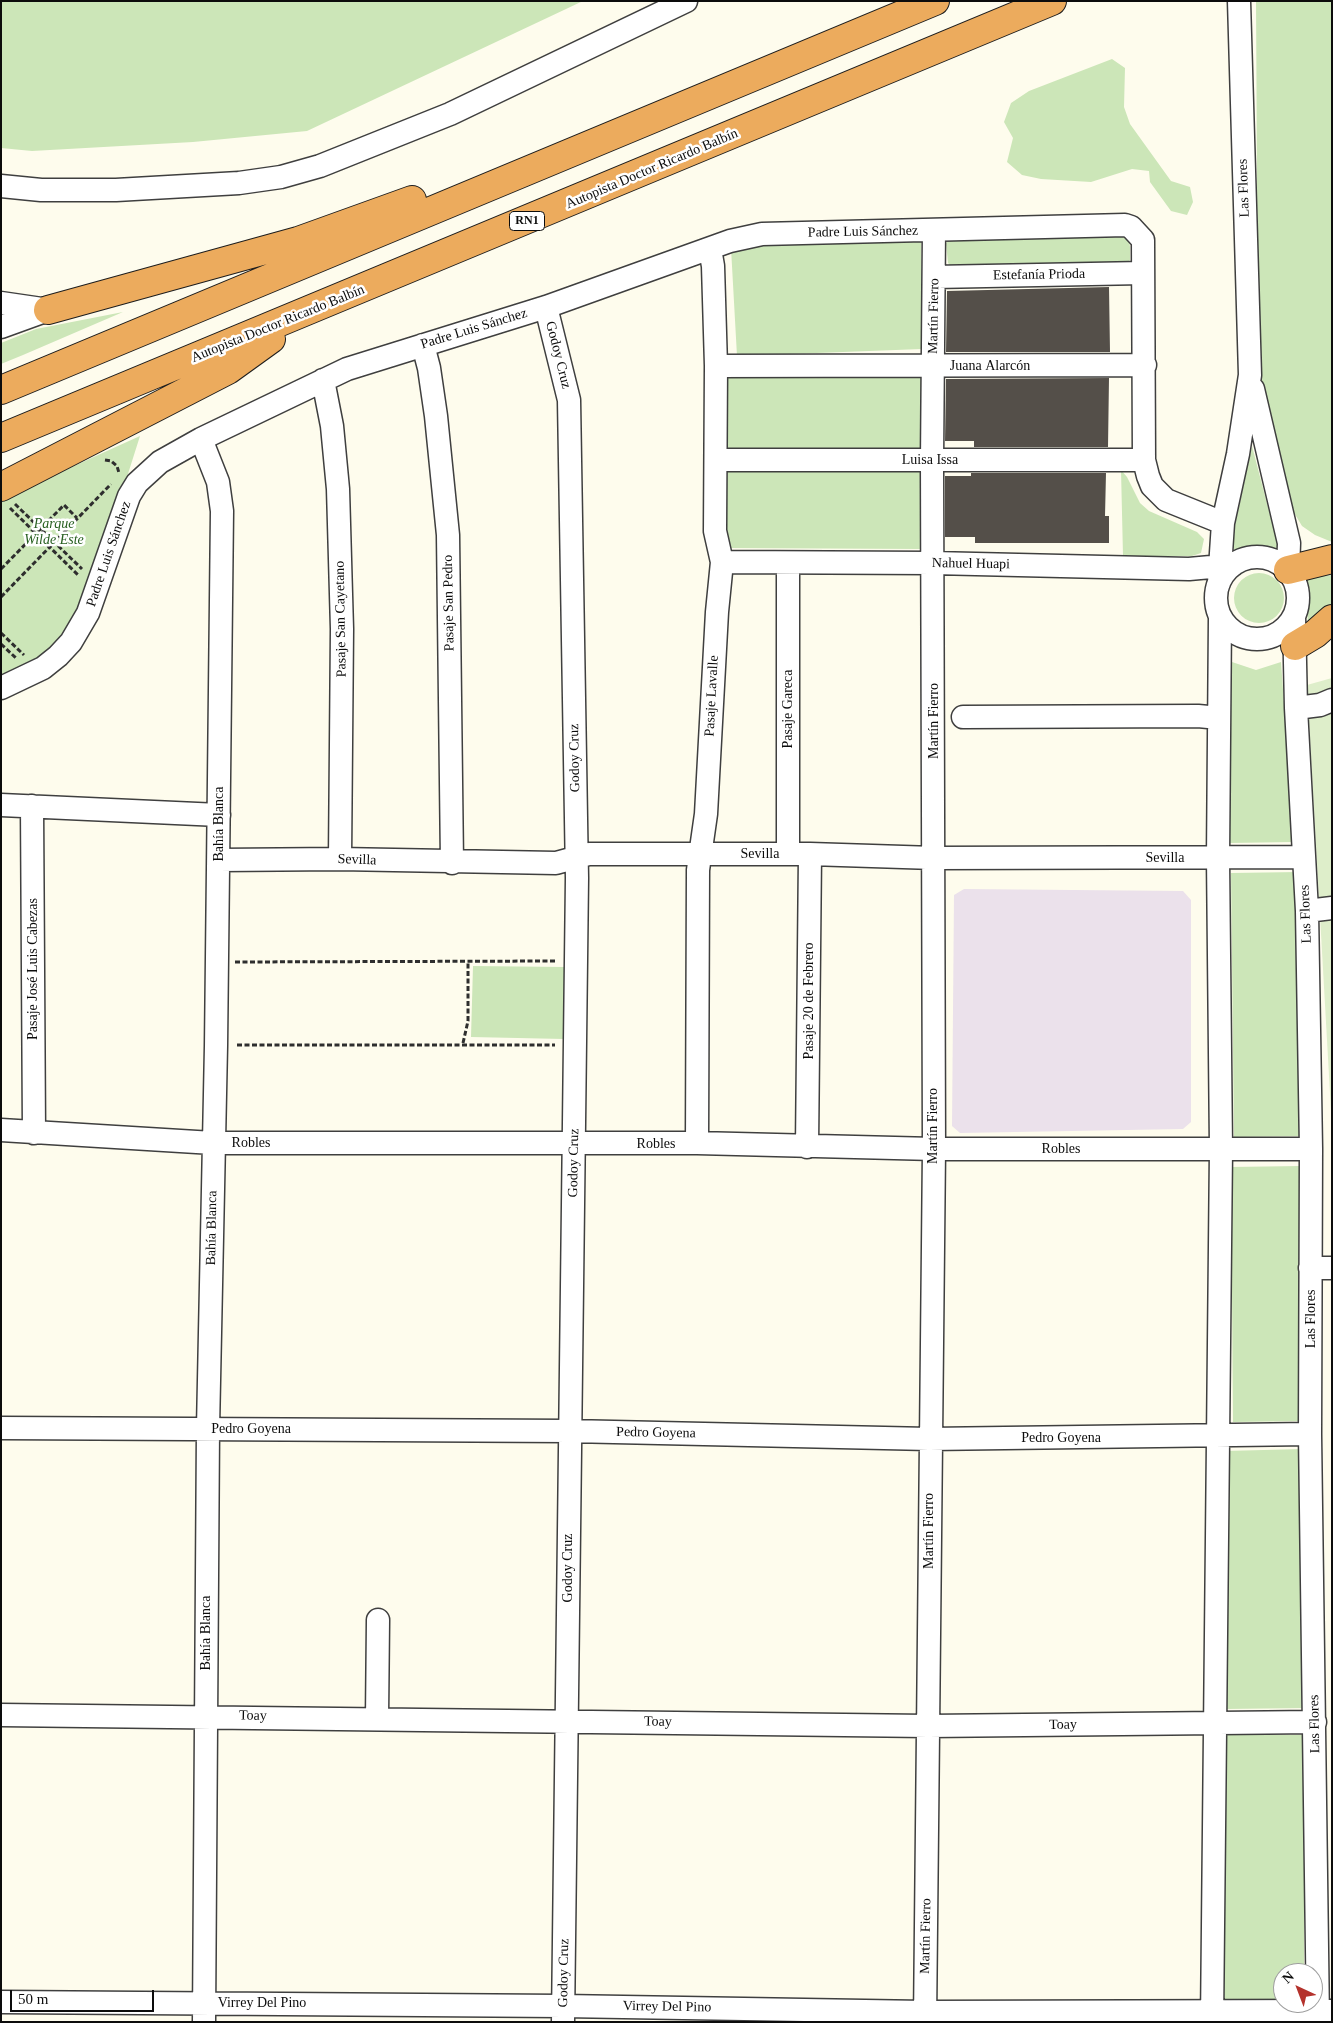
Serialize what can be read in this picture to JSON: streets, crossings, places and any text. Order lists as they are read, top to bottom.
{
  "streets": {
    "highway": ["Autopista Doctor Ricardo Balbín", "RN1"],
    "street": [
      "Las Flores",
      "Padre Luis Sánchez",
      "Estefanía Prioda",
      "Martín Fierro",
      "Godoy Cruz",
      "Juana Alarcón",
      "Luisa Issa",
      "Nahuel Huapi",
      "Pasaje San Pedro",
      "Pasaje San Cayetano",
      "Pasaje Lavalle",
      "Pasaje Gareca",
      "Bahía Blanca",
      "Sevilla",
      "Pasaje José Luis Cabezas",
      "Pasaje 20 de Febrero",
      "Robles",
      "Pedro Goyena",
      "Toay",
      "Virrey Del Pino"
    ]
  },
  "crossings": [
    ["Las Flores", "Nahuel Huapi"],
    ["Las Flores", "Sevilla"],
    ["Las Flores", "Robles"],
    ["Las Flores", "Pedro Goyena"],
    ["Las Flores", "Toay"],
    ["Las Flores", "Virrey Del Pino"],
    ["Padre Luis Sánchez", "Estefanía Prioda"],
    ["Padre Luis Sánchez", "Martín Fierro"],
    ["Padre Luis Sánchez", "Godoy Cruz"],
    ["Padre Luis Sánchez", "Pasaje San Pedro"],
    ["Padre Luis Sánchez", "Pasaje San Cayetano"],
    ["Padre Luis Sánchez", "Pasaje Lavalle"],
    ["Padre Luis Sánchez", "Bahía Blanca"],
    ["Estefanía Prioda", "Martín Fierro"],
    ["Martín Fierro", "Juana Alarcón"],
    ["Martín Fierro", "Luisa Issa"],
    ["Martín Fierro", "Nahuel Huapi"],
    ["Martín Fierro", "Sevilla"],
    ["Martín Fierro", "Robles"],
    ["Martín Fierro", "Pedro Goyena"],
    ["Martín Fierro", "Toay"],
    ["Martín Fierro", "Virrey Del Pino"],
    ["Godoy Cruz", "Sevilla"],
    ["Godoy Cruz", "Robles"],
    ["Godoy Cruz", "Pedro Goyena"],
    ["Godoy Cruz", "Toay"],
    ["Godoy Cruz", "Virrey Del Pino"],
    ["Juana Alarcón", "Pasaje Lavalle"],
    ["Luisa Issa", "Pasaje Lavalle"],
    ["Nahuel Huapi", "Pasaje Lavalle"],
    ["Nahuel Huapi", "Pasaje Gareca"],
    ["Pasaje San Pedro", "Sevilla"],
    ["Pasaje San Cayetano", "Sevilla"],
    ["Pasaje Lavalle", "Sevilla"],
    ["Pasaje Lavalle", "Robles"],
    ["Pasaje Gareca", "Sevilla"],
    ["Pasaje Gareca", "Pasaje 20 de Febrero"],
    ["Bahía Blanca", "Sevilla"],
    ["Bahía Blanca", "Robles"],
    ["Bahía Blanca", "Pedro Goyena"],
    ["Bahía Blanca", "Toay"],
    ["Bahía Blanca", "Virrey Del Pino"],
    ["Sevilla", "Pasaje 20 de Febrero"],
    ["Pasaje José Luis Cabezas", "Robles"],
    ["Pasaje 20 de Febrero", "Robles"]
  ],
  "parks": ["Parque Wilde Este"],
  "scale_bar": "50 m",
  "north": "top left"
}
